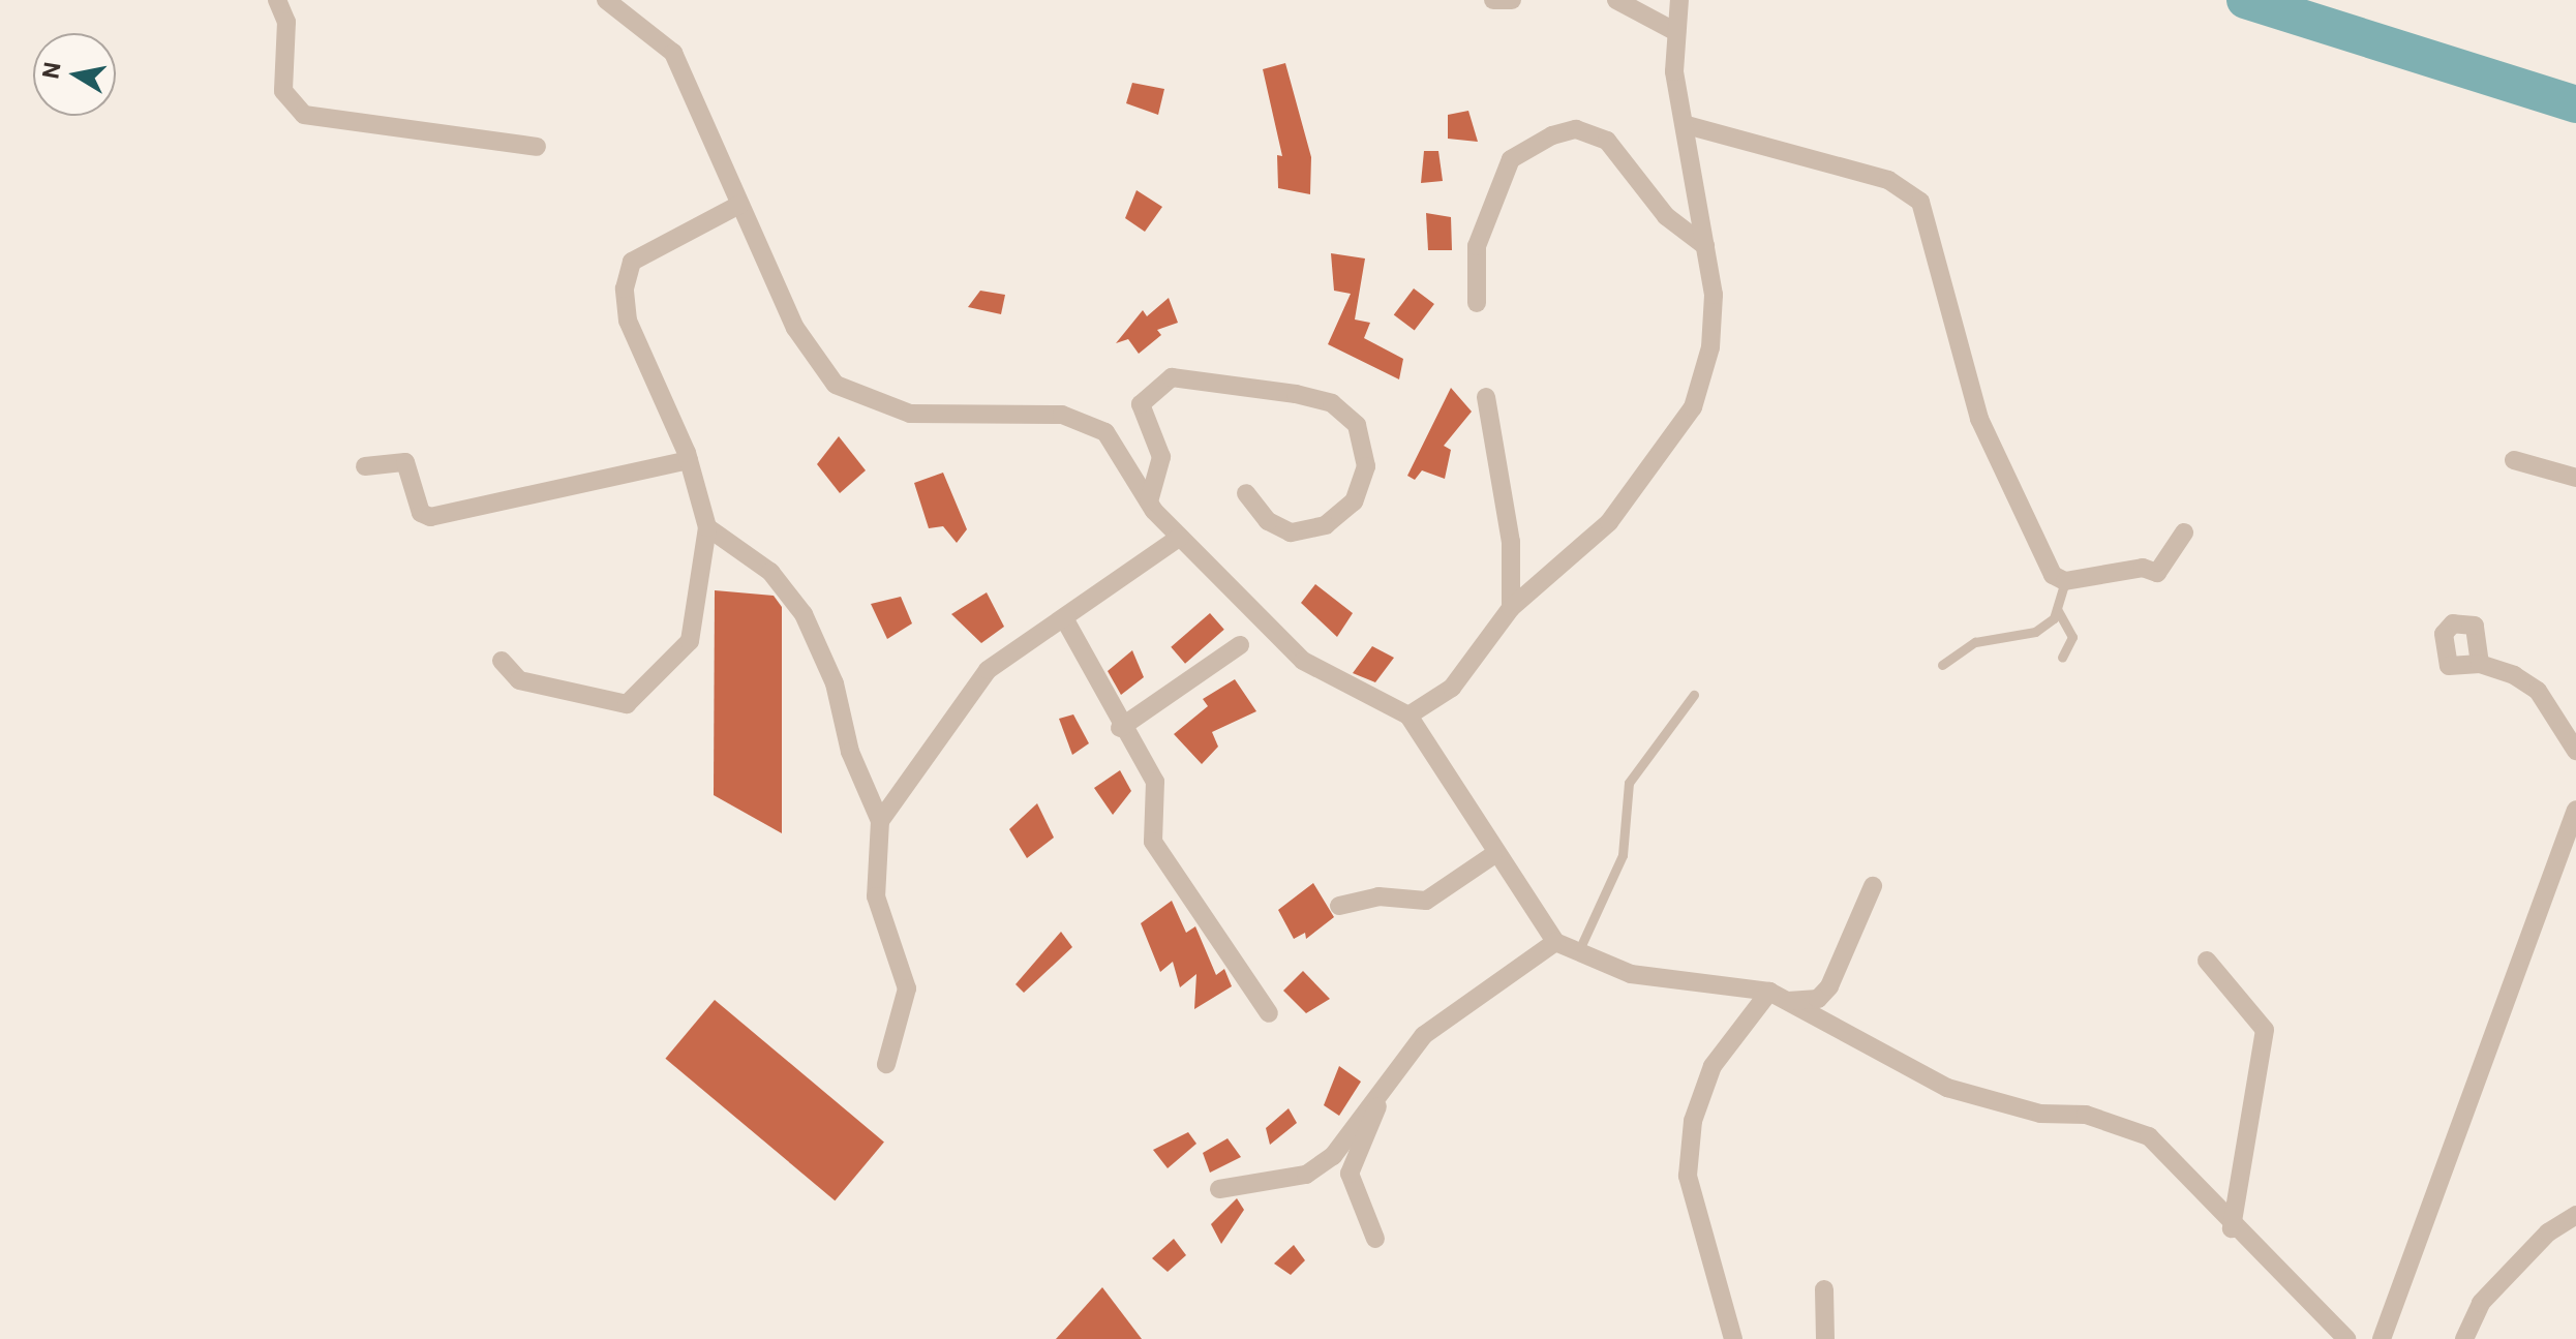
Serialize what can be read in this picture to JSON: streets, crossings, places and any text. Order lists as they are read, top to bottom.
{
  "north": "left"
}
